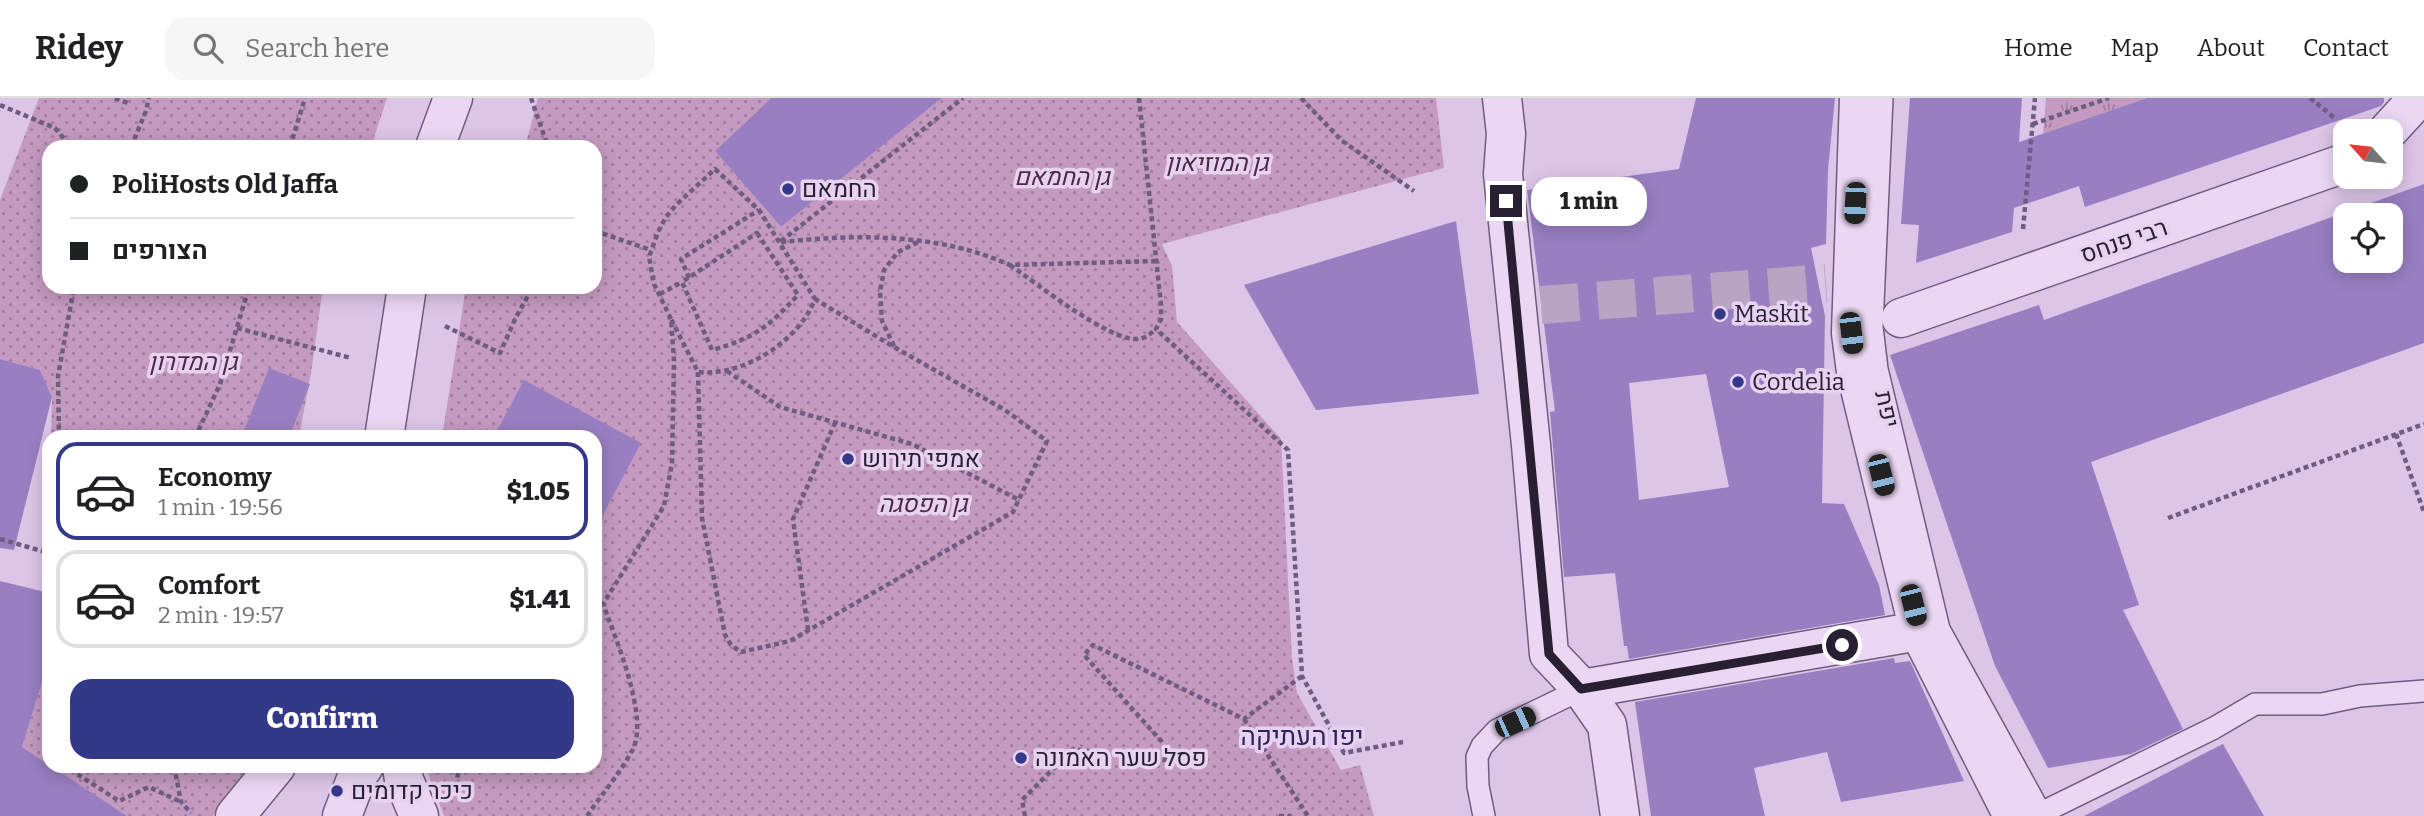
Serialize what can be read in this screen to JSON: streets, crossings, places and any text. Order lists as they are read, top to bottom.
{
  "streets": {
    "street": ["רבי פנחס", "יפת"]
  },
  "districts": ["יפו העתיקה"],
  "parks": [
    "גן המוזיאון",
    "גן החמאם",
    "גן המדרון",
    "גן הפסגה"
  ],
  "places": [
    "החמאם",
    "Maskit",
    "Cordelia",
    "אמפי תירוש",
    "פסל שער האמונה",
    "כיכר קדומים"
  ],
  "north": "top left",
  "page": {
    "header": "Ridey",
    "search": "Search here",
    "nav": [
      "Home",
      "Map",
      "About",
      "Contact"
    ],
    "banner": ["PoliHosts Old Jaffa", "הצורפים"],
    "bubble": "1 min",
    "list": [
      {
        "name": "Economy",
        "note": "1 min · 19:56",
        "value": "$1.05"
      },
      {
        "name": "Comfort",
        "note": "2 min · 19:57",
        "value": "$1.41"
      }
    ],
    "buttons": "Confirm"
  }
}
